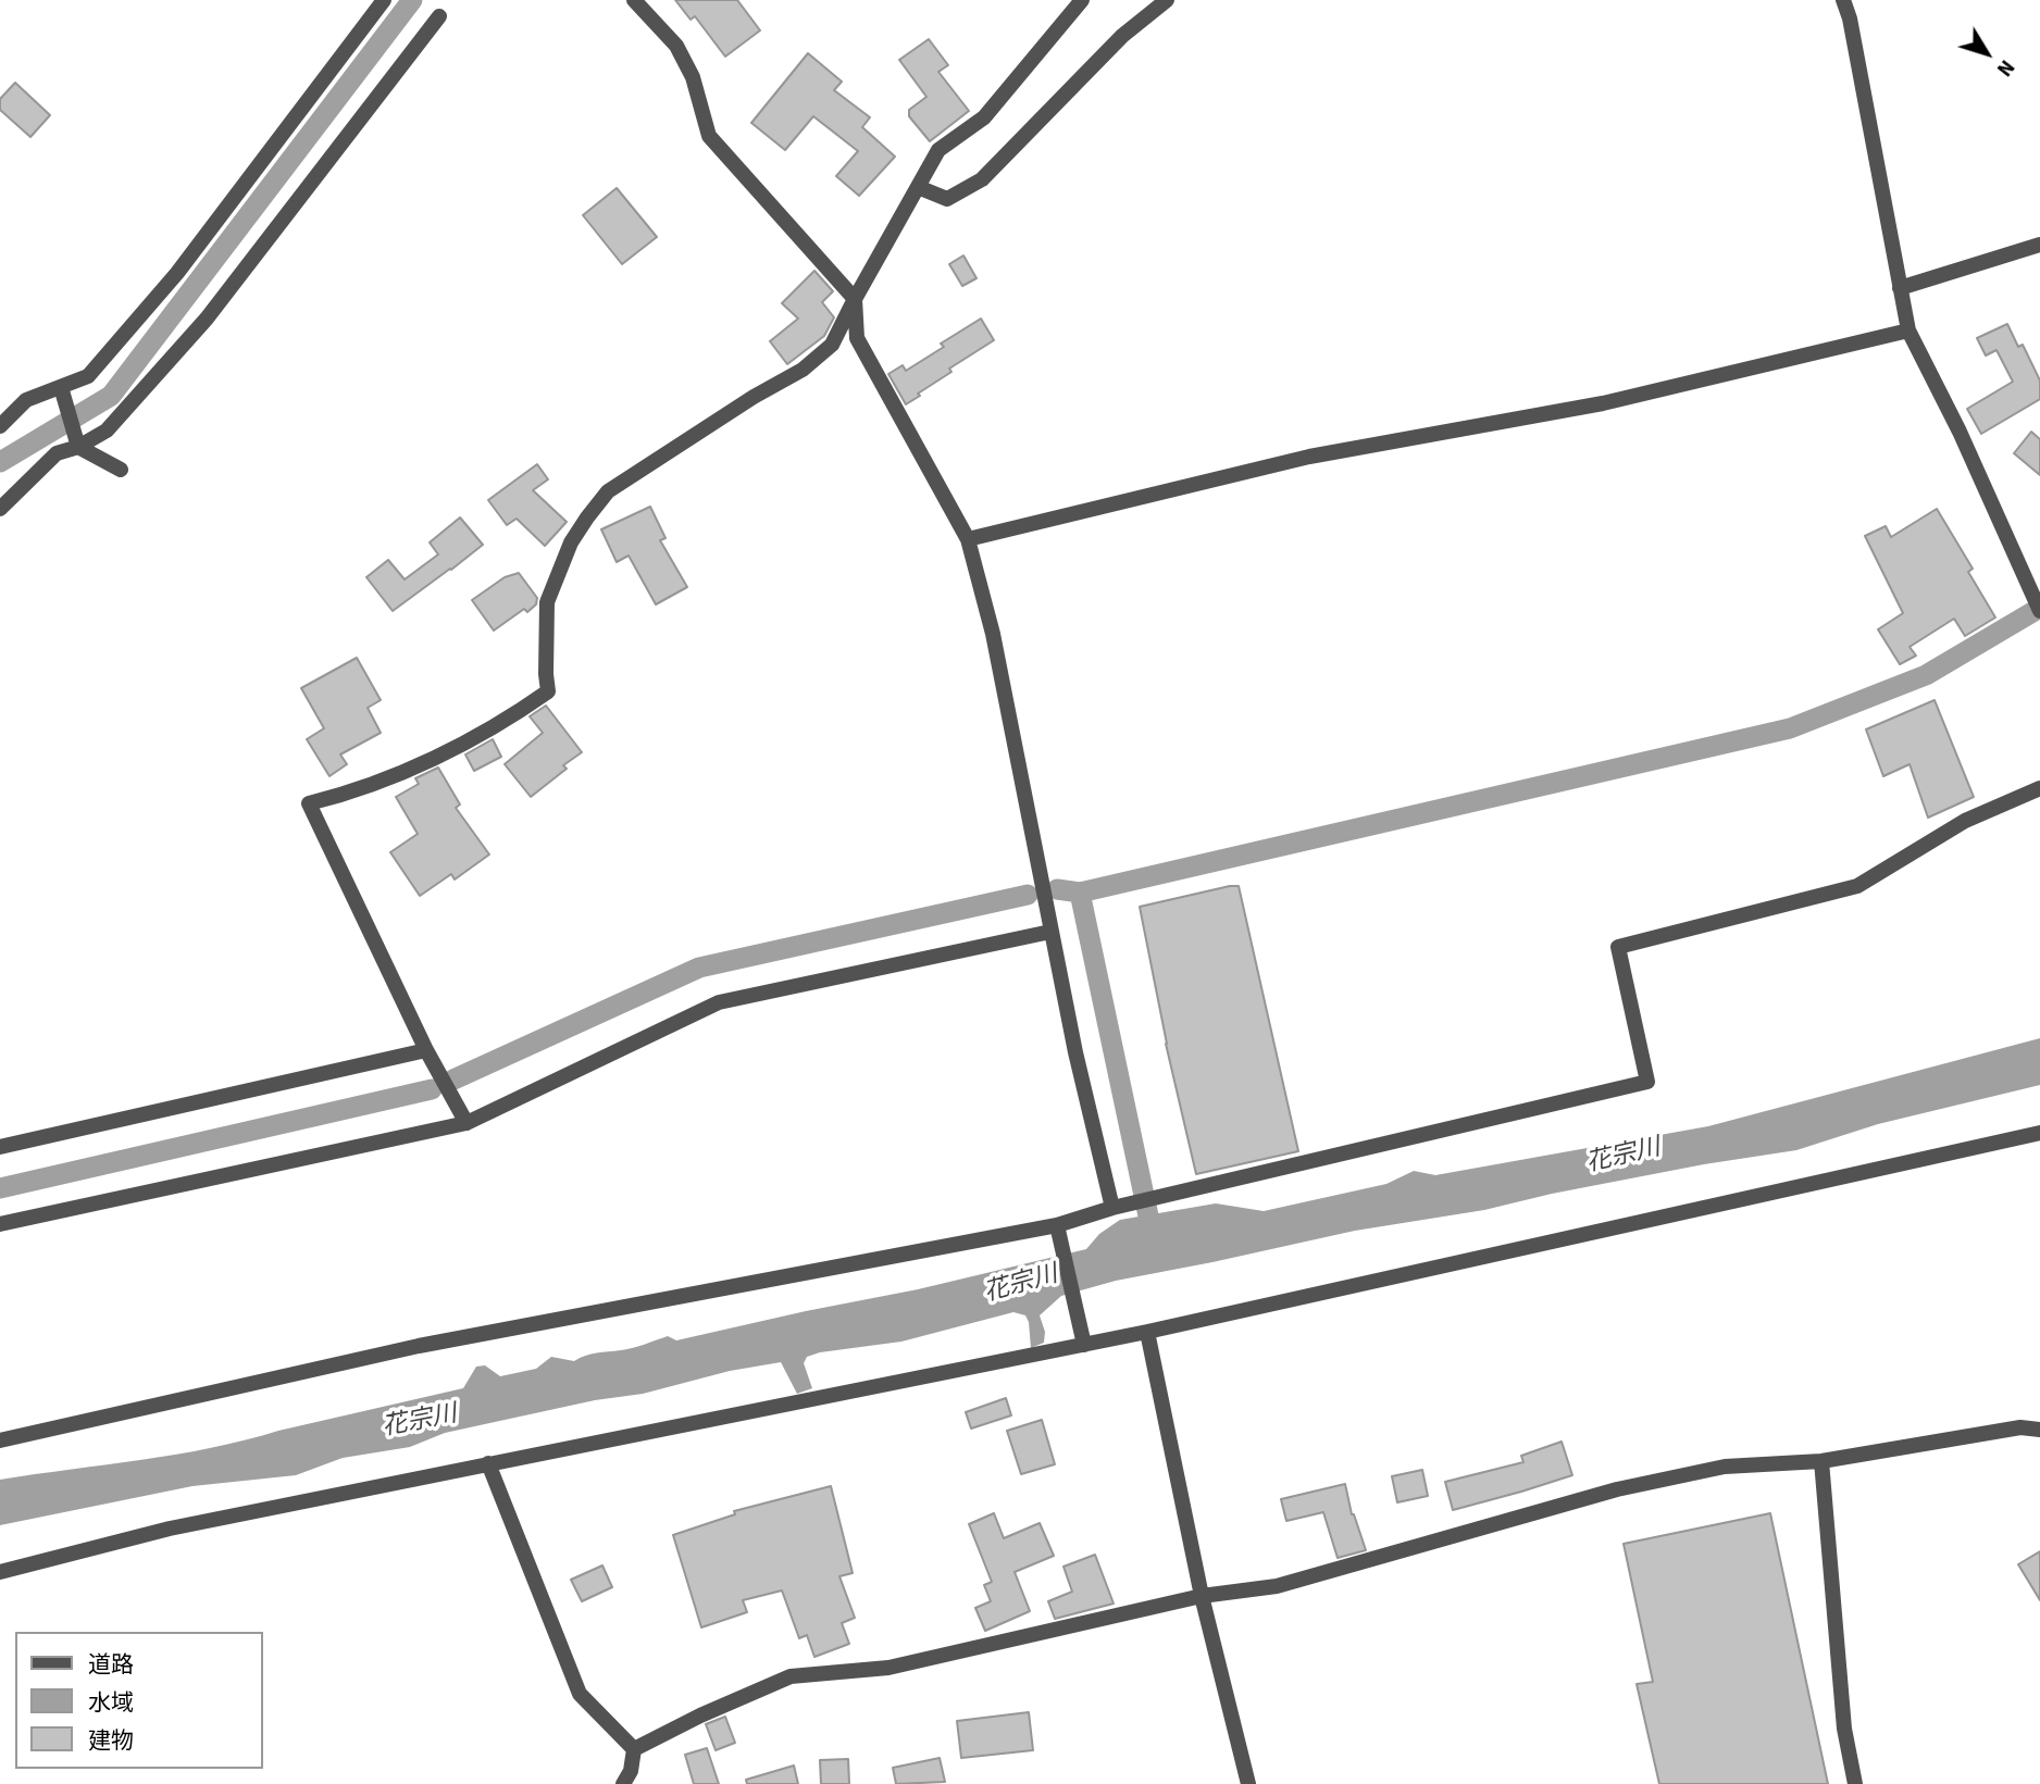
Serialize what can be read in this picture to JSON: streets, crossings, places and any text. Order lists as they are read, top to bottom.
{
  "water": ["花宗川"],
  "legend": ["道路", "水域", "建物"],
  "north": "bottom right"
}
